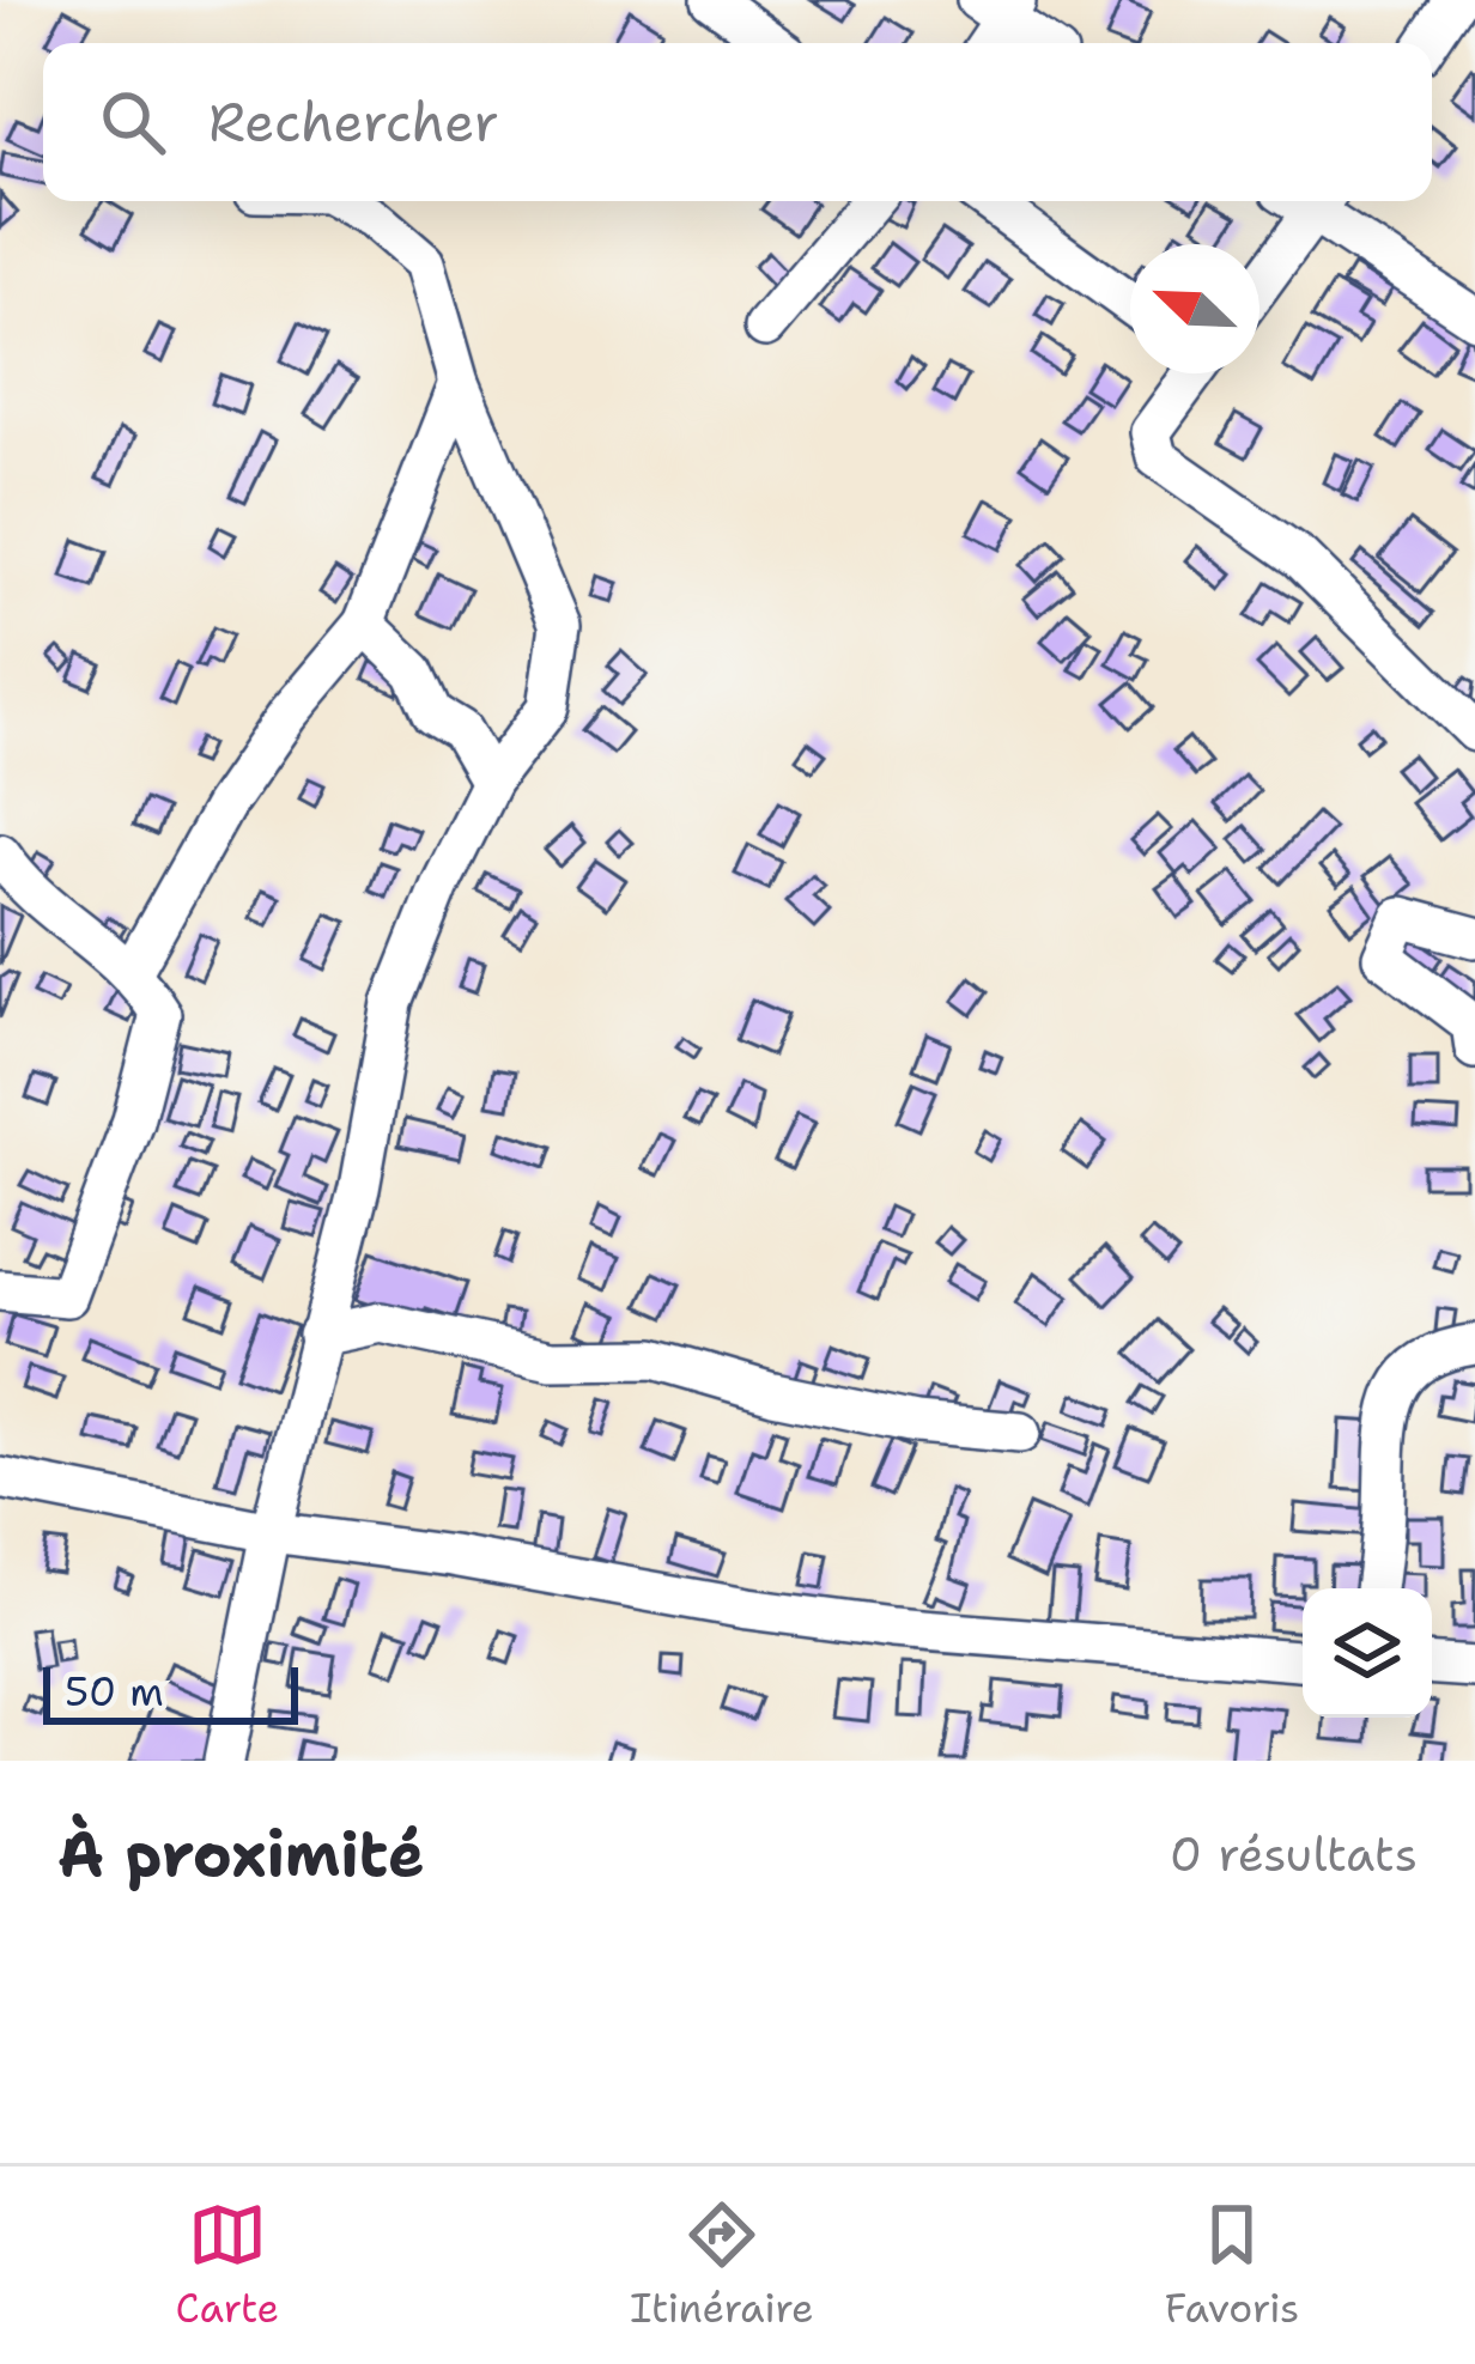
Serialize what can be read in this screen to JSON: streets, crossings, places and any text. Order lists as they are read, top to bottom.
{
  "scale_bar": "50 m",
  "north": "top left",
  "page": {
    "search": "Rechercher",
    "scale": "50 m",
    "heading": ["À proximité", "0 résultats"],
    "nav": ["Carte", "Itinéraire", "Favoris"]
  }
}
